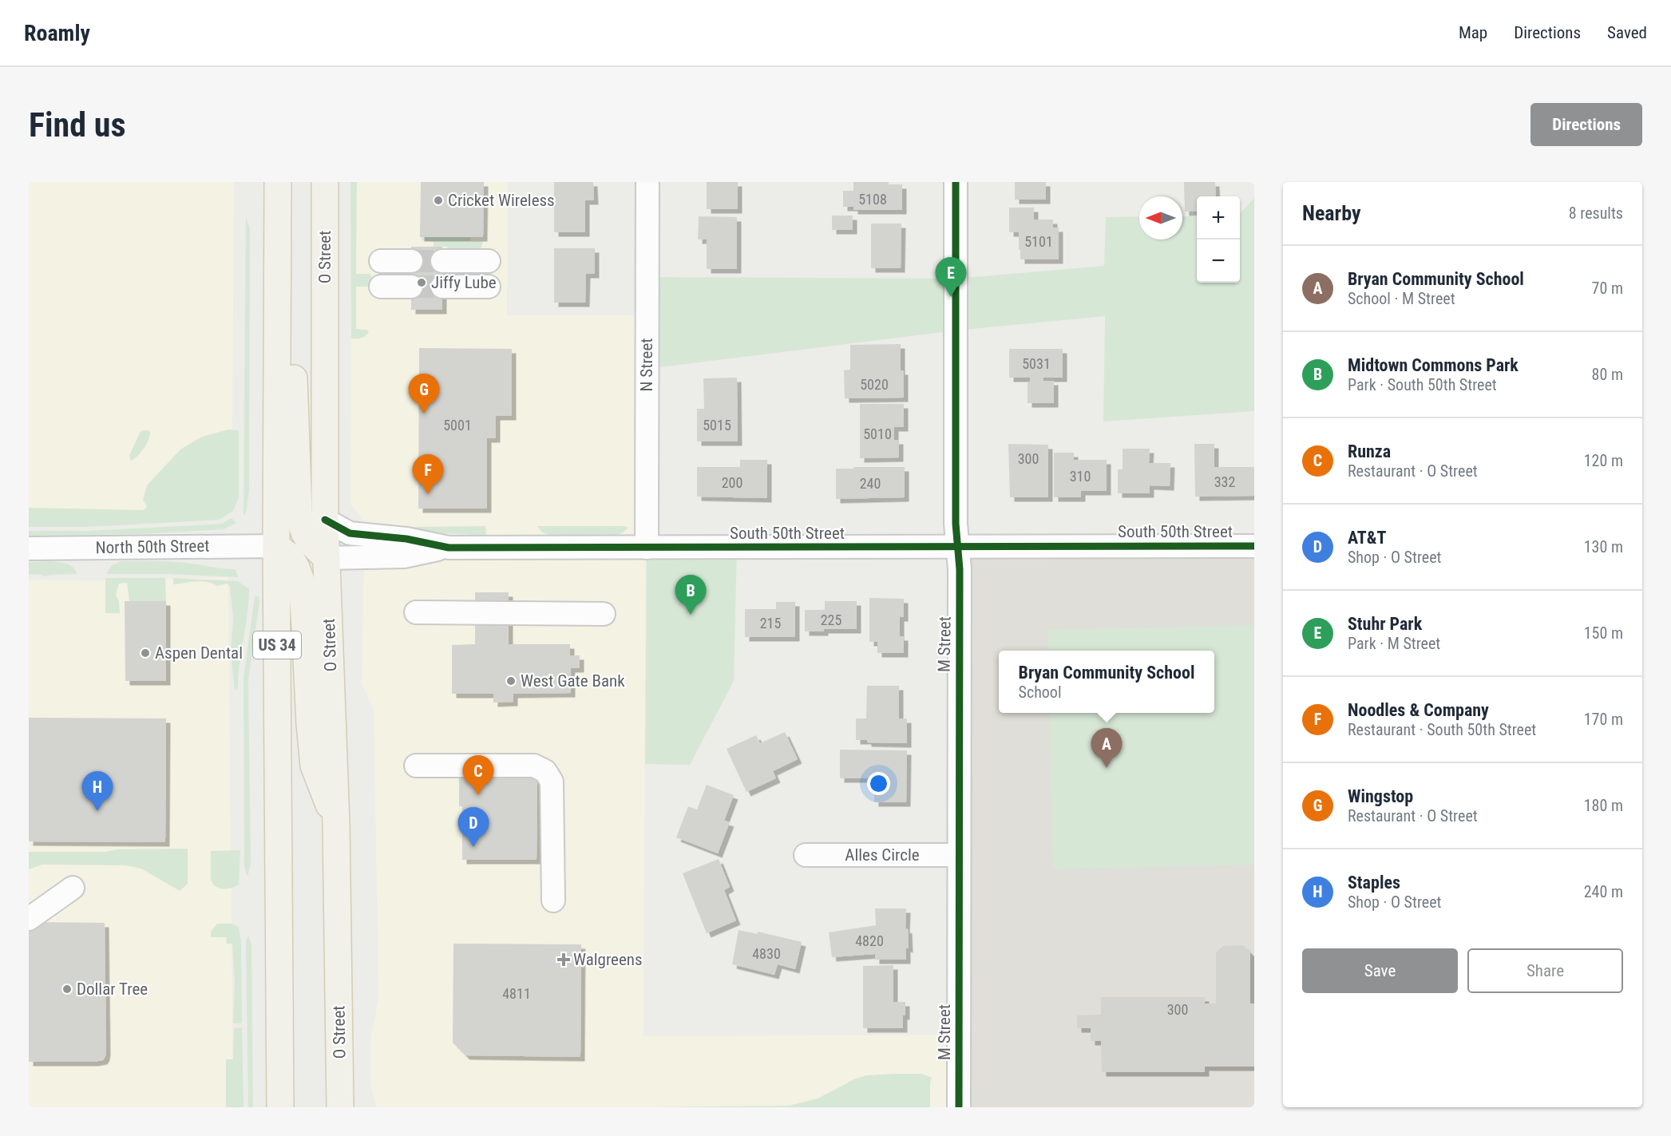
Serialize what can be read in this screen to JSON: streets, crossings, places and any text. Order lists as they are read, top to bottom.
{
  "streets": {
    "main road": ["O Street", "US 34"],
    "street": [
      "N Street",
      "South 50th Street",
      "North 50th Street",
      "M Street",
      "Alles Circle"
    ]
  },
  "crossings": [
    ["O Street", "South 50th Street"],
    ["N Street", "South 50th Street"],
    ["South 50th Street", "M Street"],
    ["North 50th Street", "US 34"],
    ["M Street", "Alles Circle"]
  ],
  "places": {
    "other": [
      "Cricket Wireless",
      "Jiffy Lube",
      "Aspen Dental",
      "West Gate Bank",
      "Dollar Tree"
    ],
    "health": ["Walgreens"]
  },
  "house_numbers": [
    "5108",
    "5101",
    "5031",
    "5020",
    "5001",
    "5015",
    "5010",
    "300",
    "310",
    "332",
    "200",
    "240",
    "225",
    "215",
    "4820",
    "4830",
    "4811",
    "300"
  ],
  "north": "left",
  "page": {
    "header": "Roamly",
    "nav": ["Map", "Directions", "Saved"],
    "buttons": [
      "Directions",
      ["Save", "Share"]
    ],
    "title": "Find us",
    "heading": ["Nearby", "8 results"],
    "map_buttons": ["+", "−"],
    "list": [
      {
        "mark": "A",
        "name": "Bryan Community School",
        "note": "School · M Street",
        "value": "70 m"
      },
      {
        "mark": "B",
        "name": "Midtown Commons Park",
        "note": "Park · South 50th Street",
        "value": "80 m"
      },
      {
        "mark": "C",
        "name": "Runza",
        "note": "Restaurant · O Street",
        "value": "120 m"
      },
      {
        "mark": "D",
        "name": "AT&T",
        "note": "Shop · O Street",
        "value": "130 m"
      },
      {
        "mark": "E",
        "name": "Stuhr Park",
        "note": "Park · M Street",
        "value": "150 m"
      },
      {
        "mark": "F",
        "name": "Noodles & Company",
        "note": "Restaurant · South 50th Street",
        "value": "170 m"
      },
      {
        "mark": "G",
        "name": "Wingstop",
        "note": "Restaurant · O Street",
        "value": "180 m"
      },
      {
        "mark": "H",
        "name": "Staples",
        "note": "Shop · O Street",
        "value": "240 m"
      }
    ],
    "pins": [
      "E",
      "G",
      "F",
      "B",
      "A",
      "C",
      "H",
      "D"
    ],
    "popup": ["Bryan Community School", "School"]
  }
}
